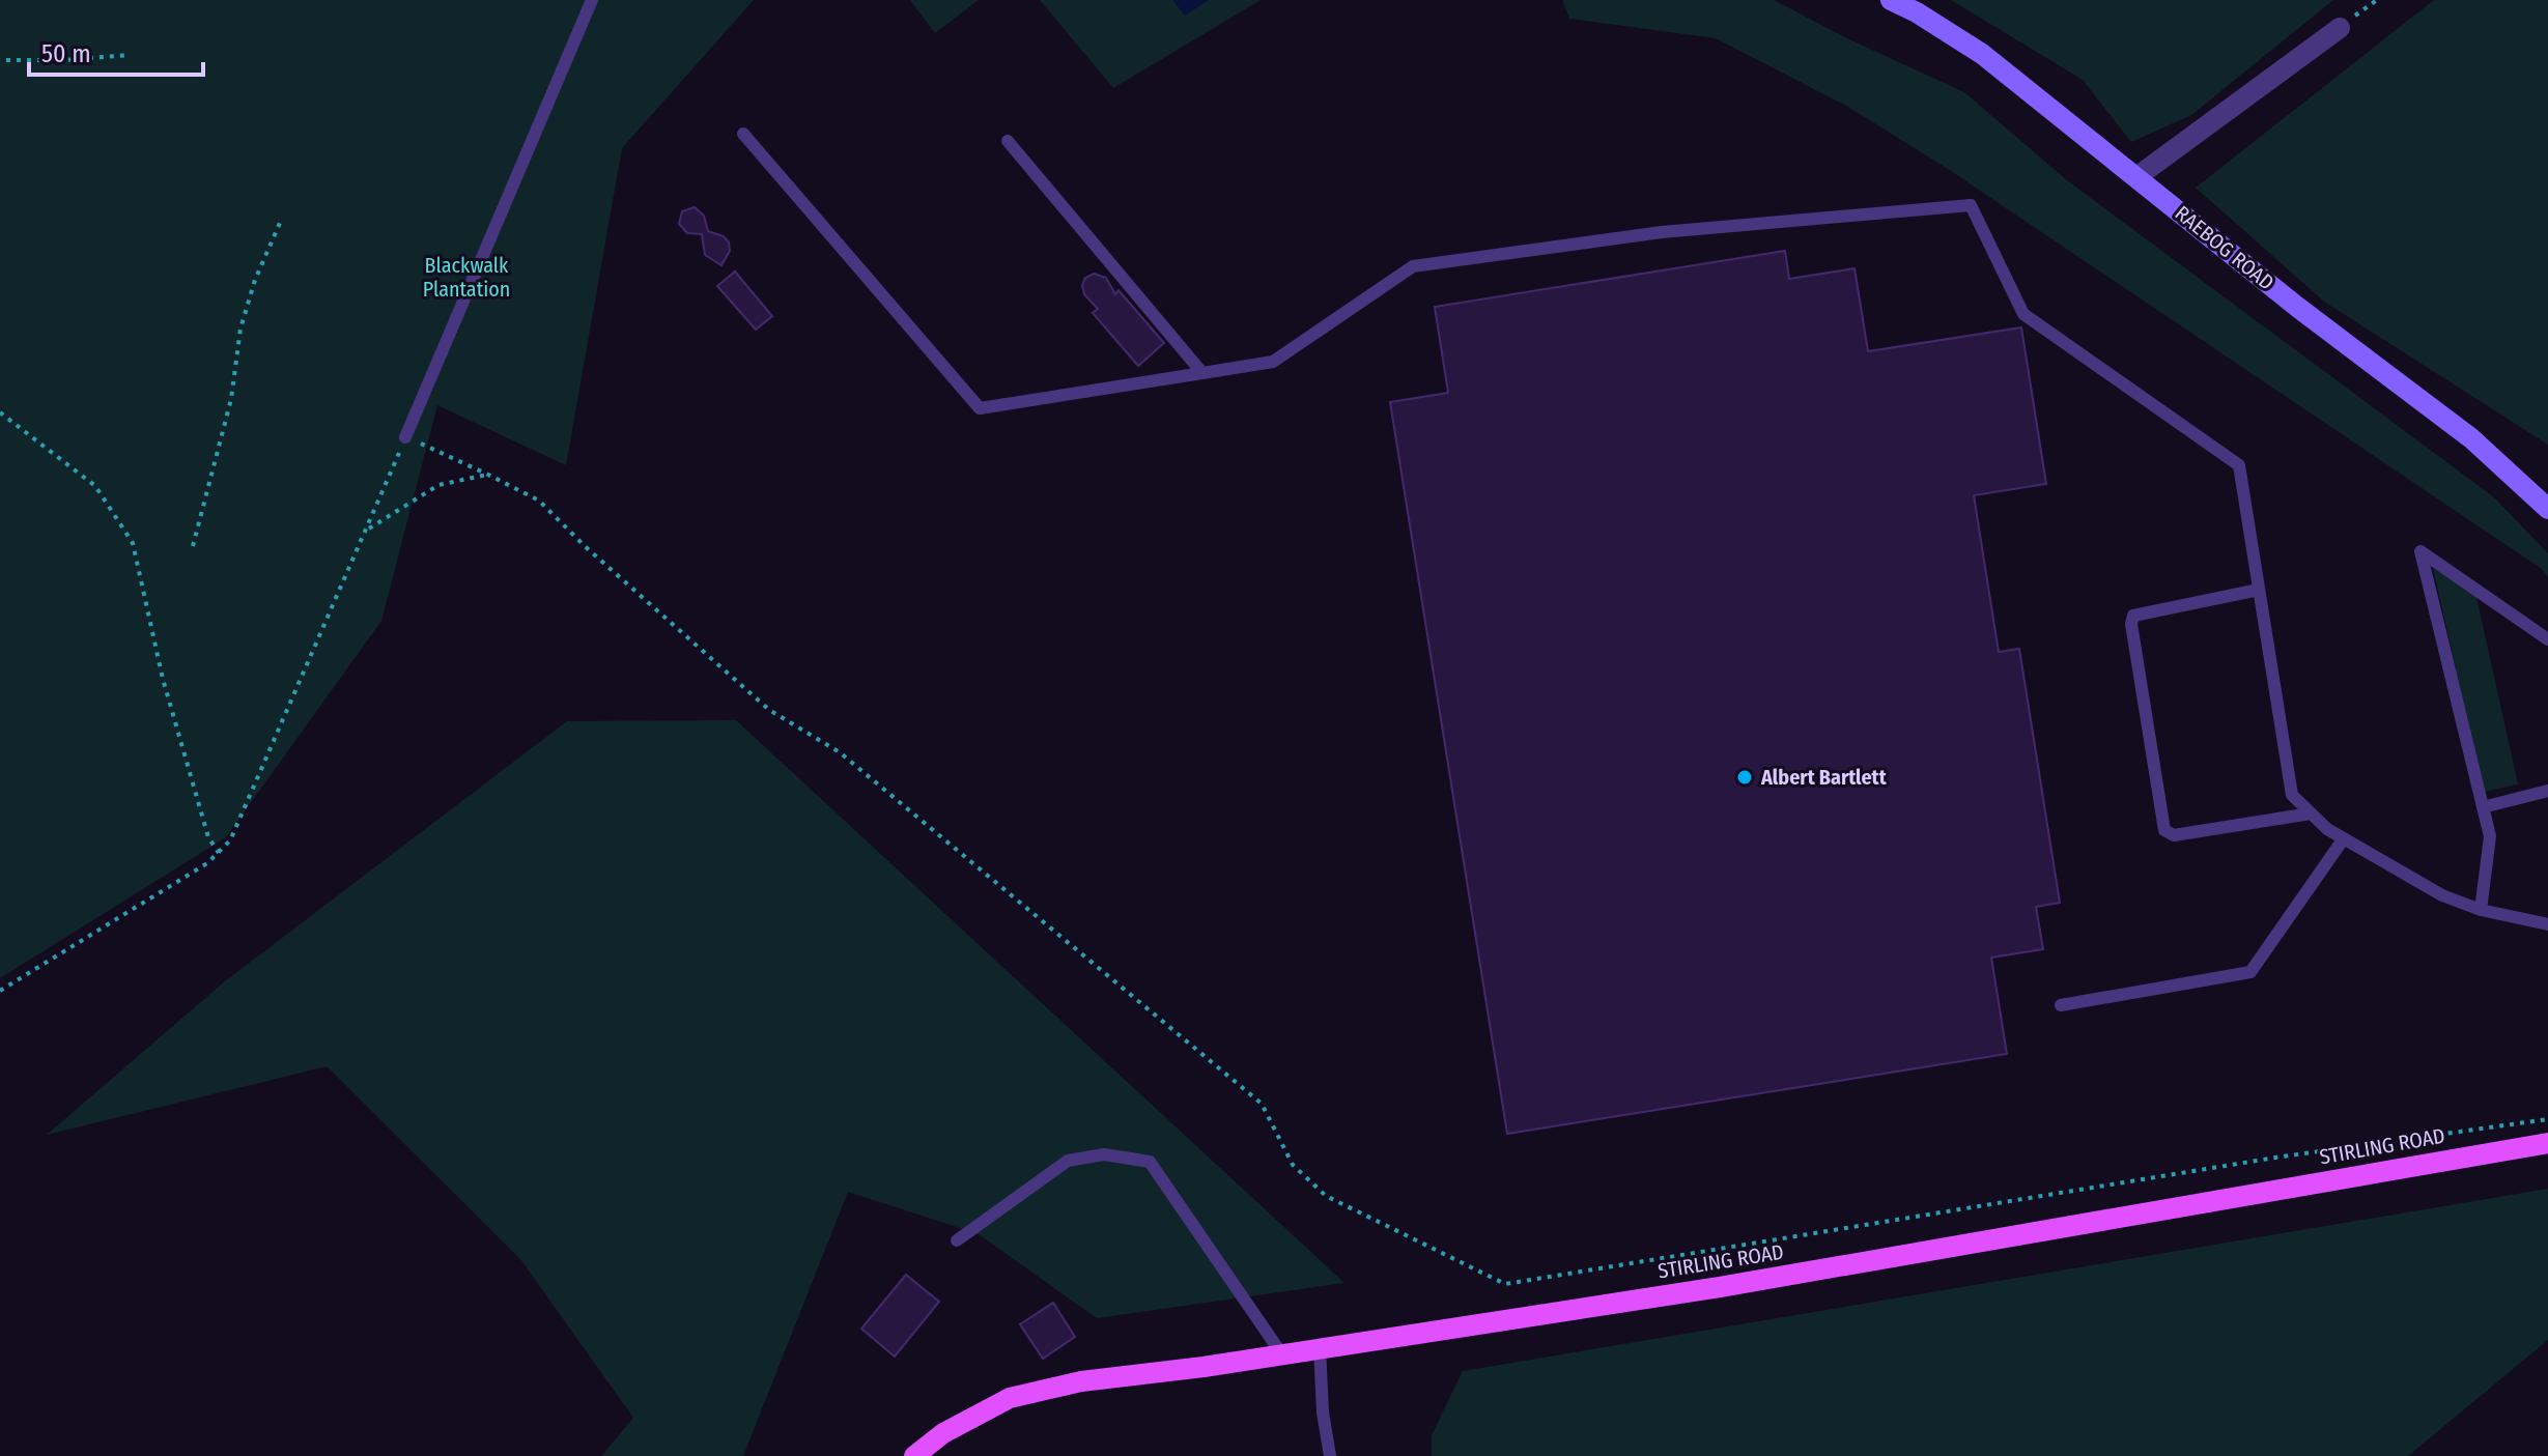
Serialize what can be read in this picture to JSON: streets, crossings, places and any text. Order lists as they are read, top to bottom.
{
  "streets": {
    "main road": ["RAEBOG ROAD", "STIRLING ROAD"]
  },
  "parks": ["Blackwalk Plantation"],
  "places": ["Albert Bartlett"],
  "scale_bar": "50 m"
}
